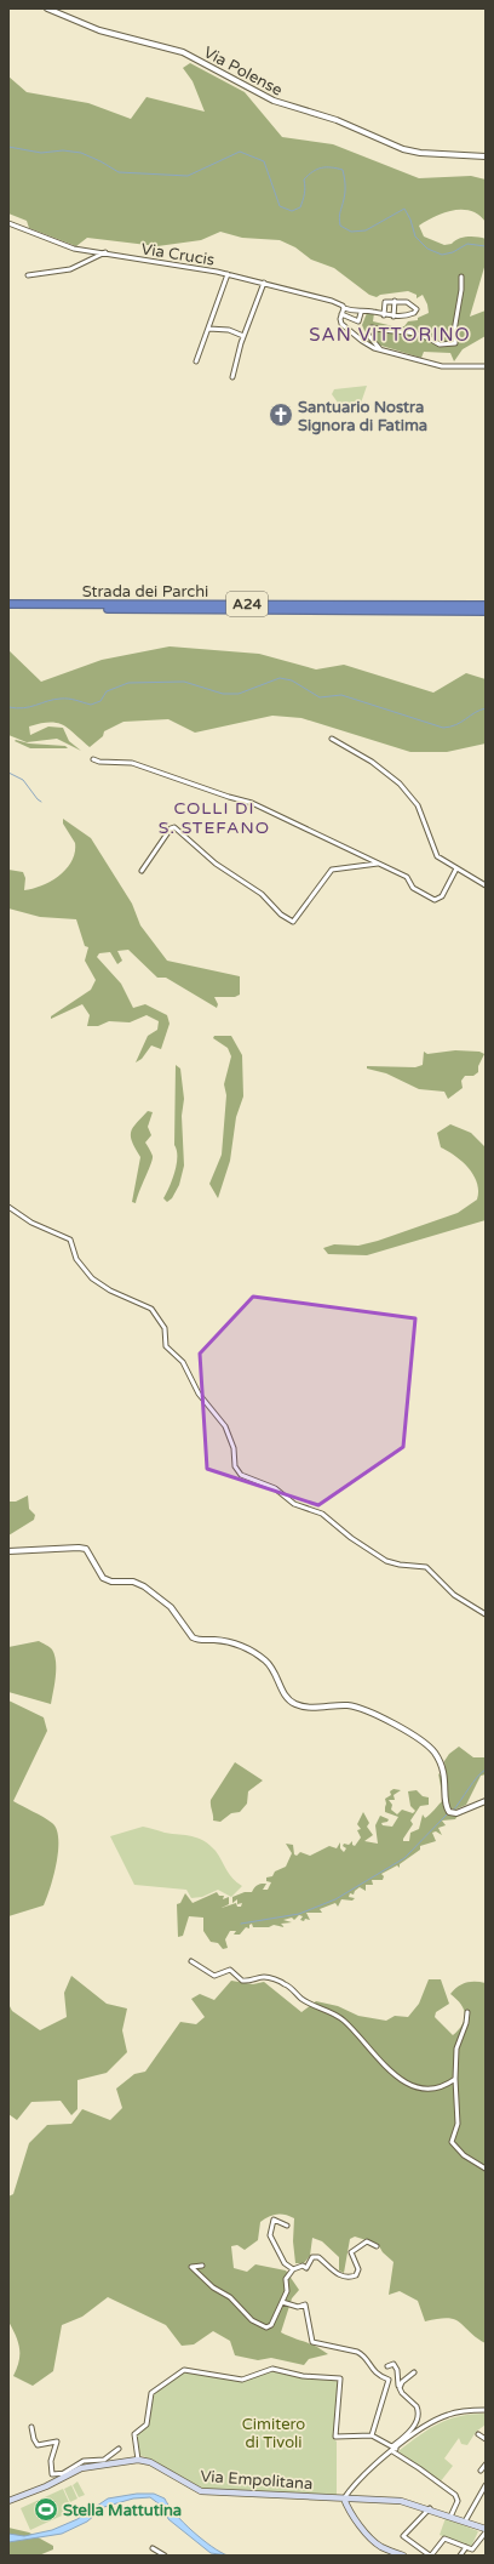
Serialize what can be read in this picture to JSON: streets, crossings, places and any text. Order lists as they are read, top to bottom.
{
  "streets": {
    "highway": ["Strada dei Parchi", "A24"],
    "main road": ["Via Empolitana"],
    "street": ["Via Polense", "Via Crucis"]
  },
  "districts": ["SAN VITTORINO", "COLLI DI S. STEFANO"],
  "parks": ["Cimitero di Tivoli"],
  "places": {
    "church": ["Santuario Nostra Signora di Fatima"],
    "sports": ["Stella Mattutina"]
  }
}
